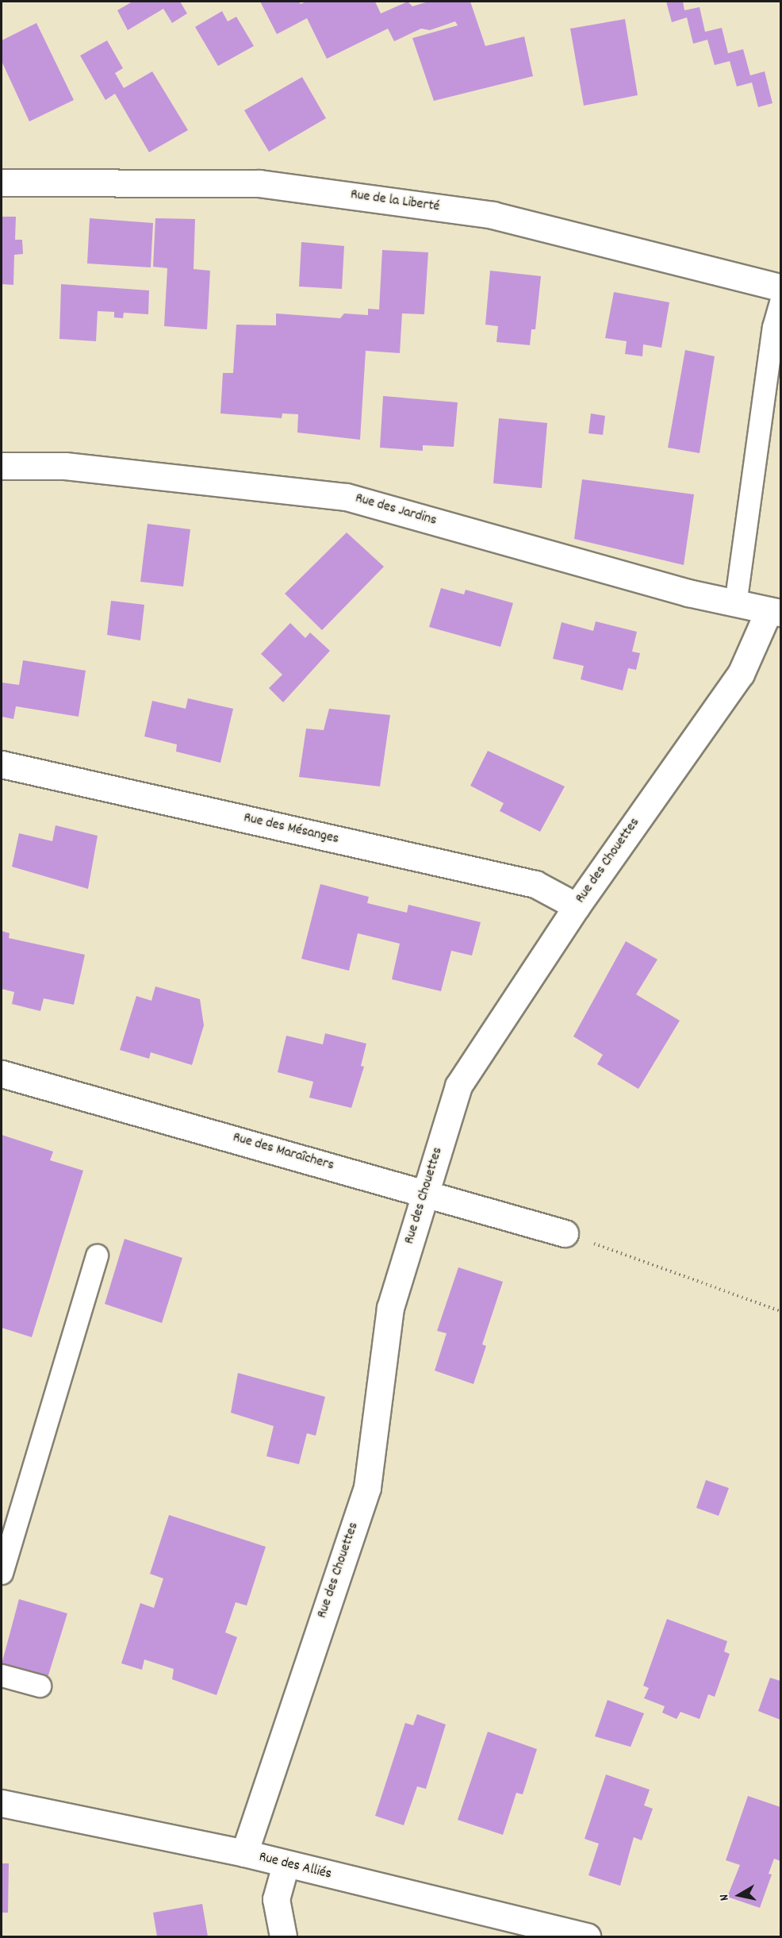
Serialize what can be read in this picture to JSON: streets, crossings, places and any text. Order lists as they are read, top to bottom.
{
  "streets": {
    "street": [
      "Rue de la Liberté",
      "Rue des Jardins",
      "Rue des Mésanges",
      "Rue des Chouettes",
      "Rue des Maraîchers",
      "Rue des Alliés"
    ]
  },
  "crossings": [
    ["Rue des Jardins", "Rue des Chouettes"],
    ["Rue des Mésanges", "Rue des Chouettes"],
    ["Rue des Chouettes", "Rue des Maraîchers"],
    ["Rue des Chouettes", "Rue des Alliés"]
  ],
  "north": "left"
}
